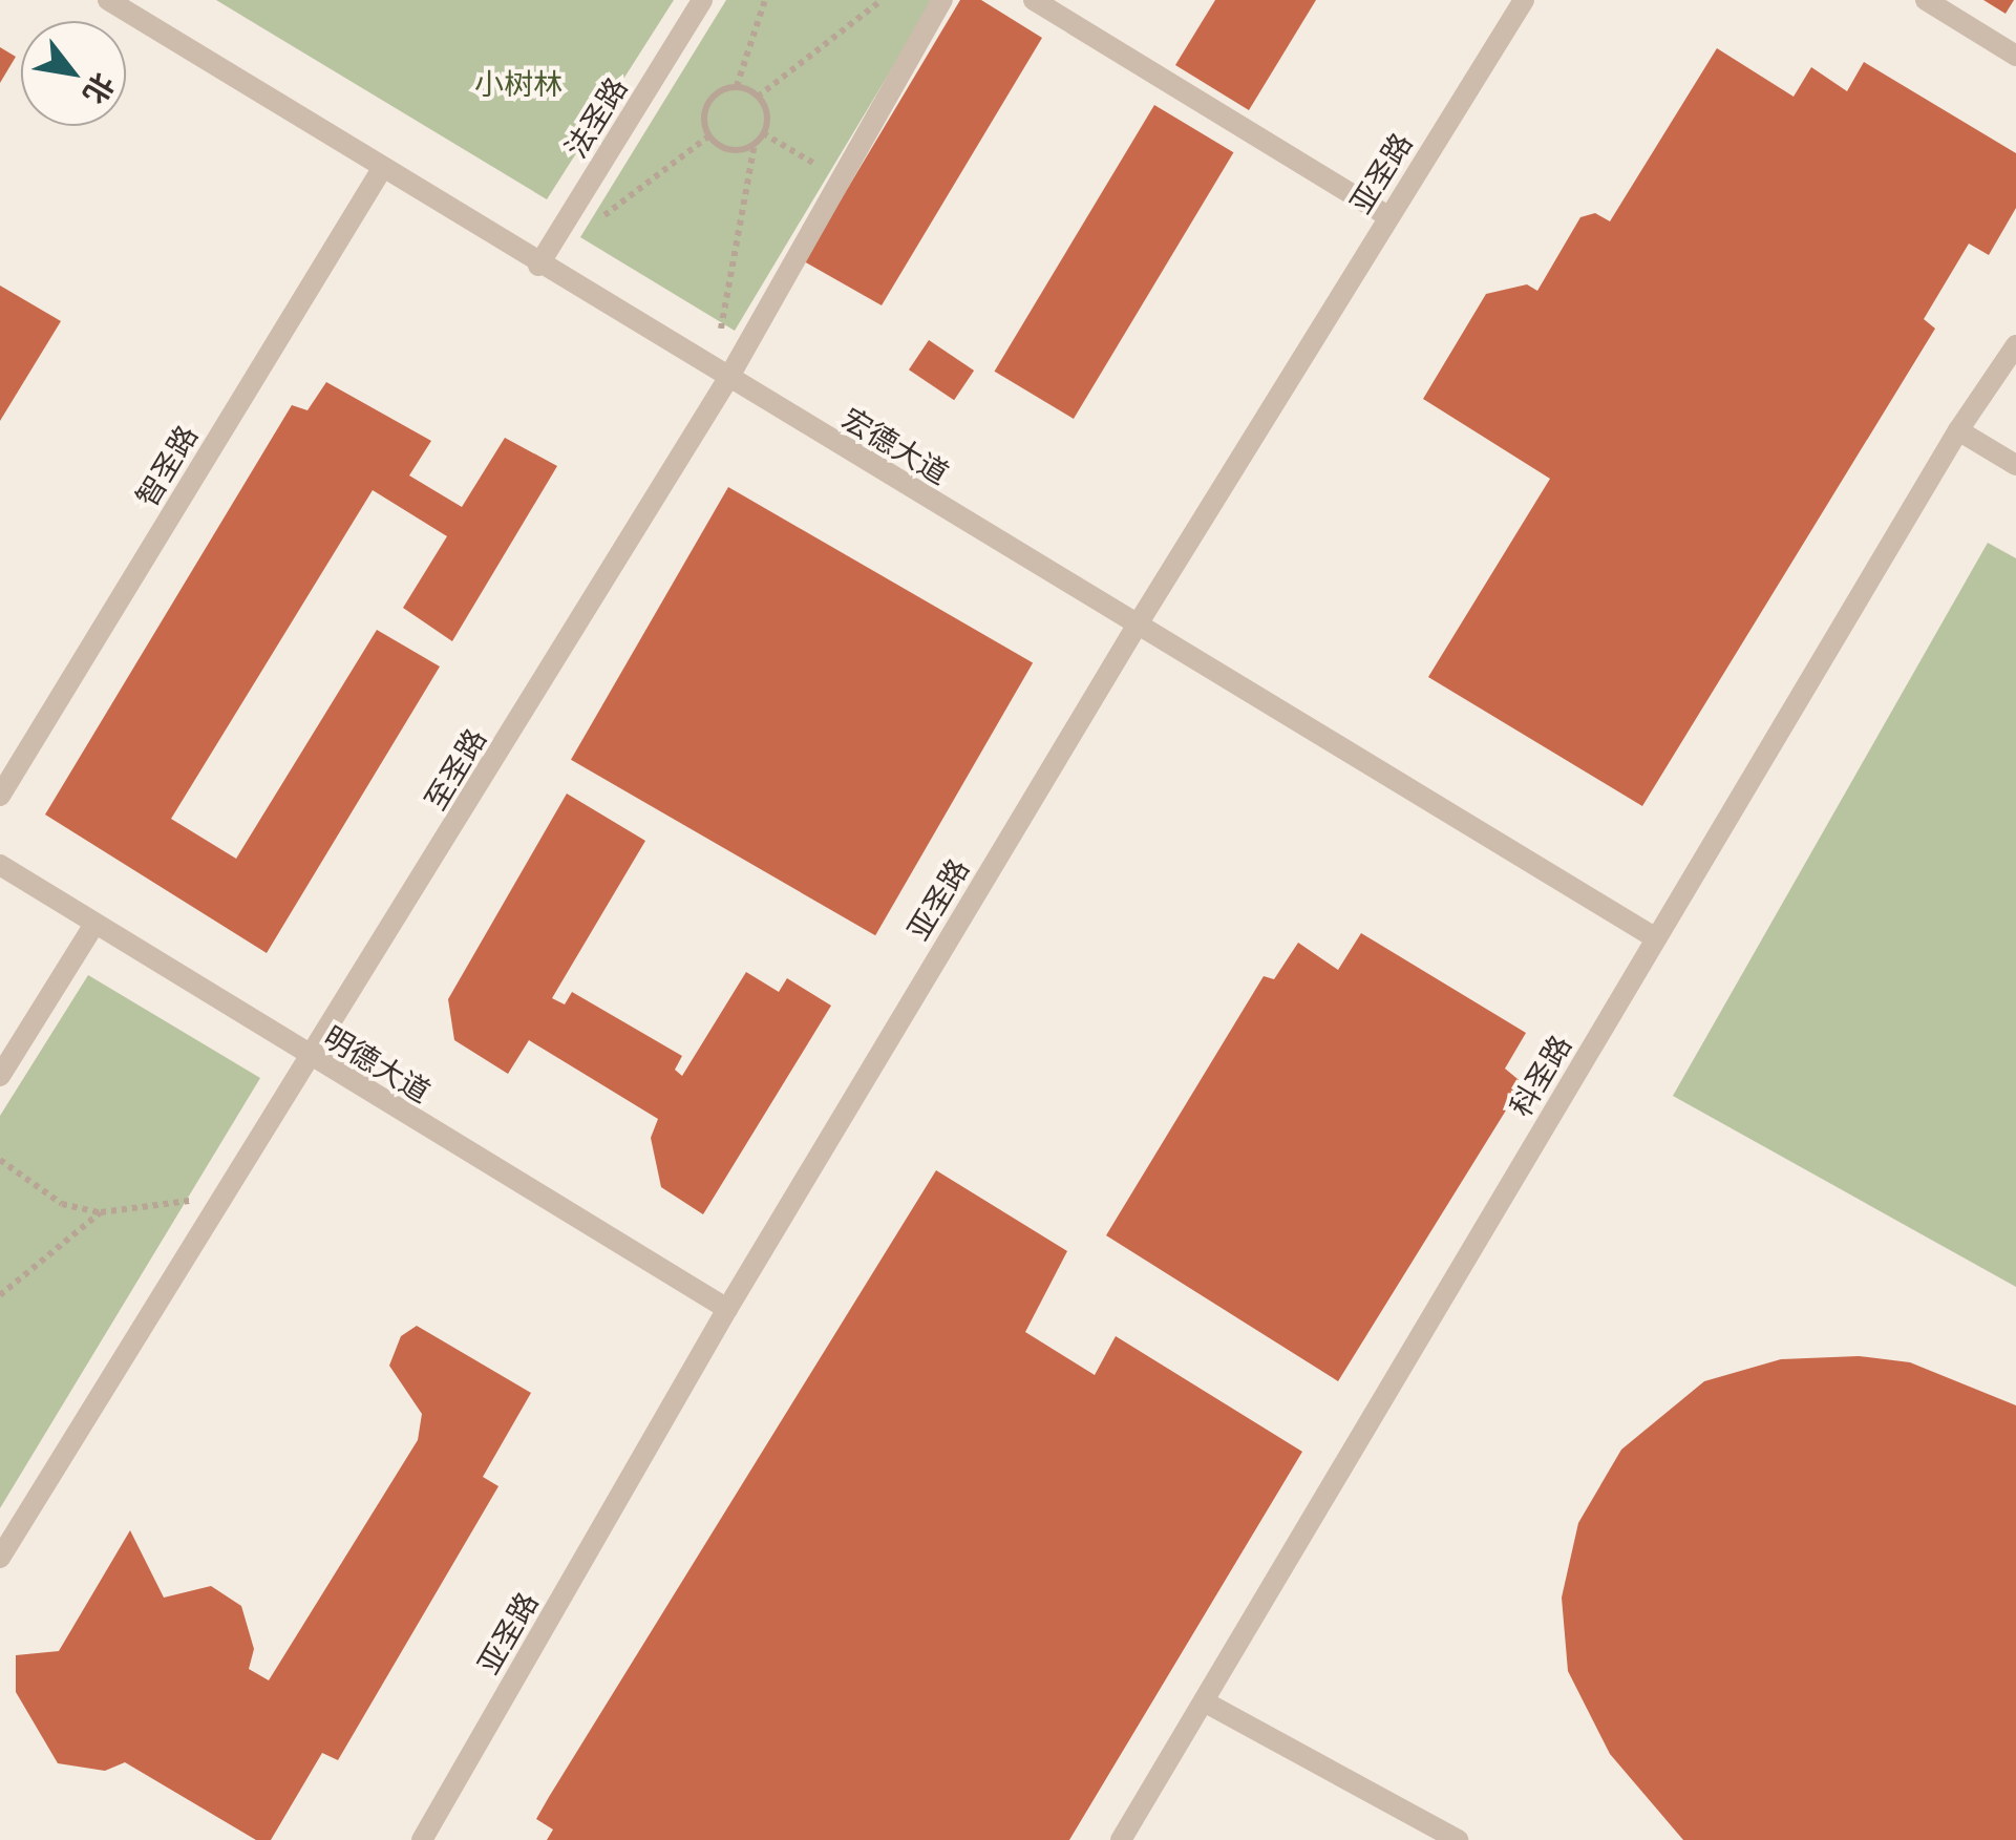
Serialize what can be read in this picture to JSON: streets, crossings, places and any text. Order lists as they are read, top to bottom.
{
  "streets": {
    "lane": [
      "法圣路",
      "亚圣路",
      "宏德大道",
      "智圣路",
      "至圣路",
      "明德大道",
      "科圣路"
    ]
  },
  "crossings": [
    ["法圣路", "宏德大道"],
    ["亚圣路", "宏德大道"],
    ["亚圣路", "明德大道"],
    ["宏德大道", "智圣路"],
    ["宏德大道", "至圣路"],
    ["宏德大道", "科圣路"],
    ["至圣路", "明德大道"]
  ],
  "parks": ["小树林"],
  "north": "bottom right"
}
